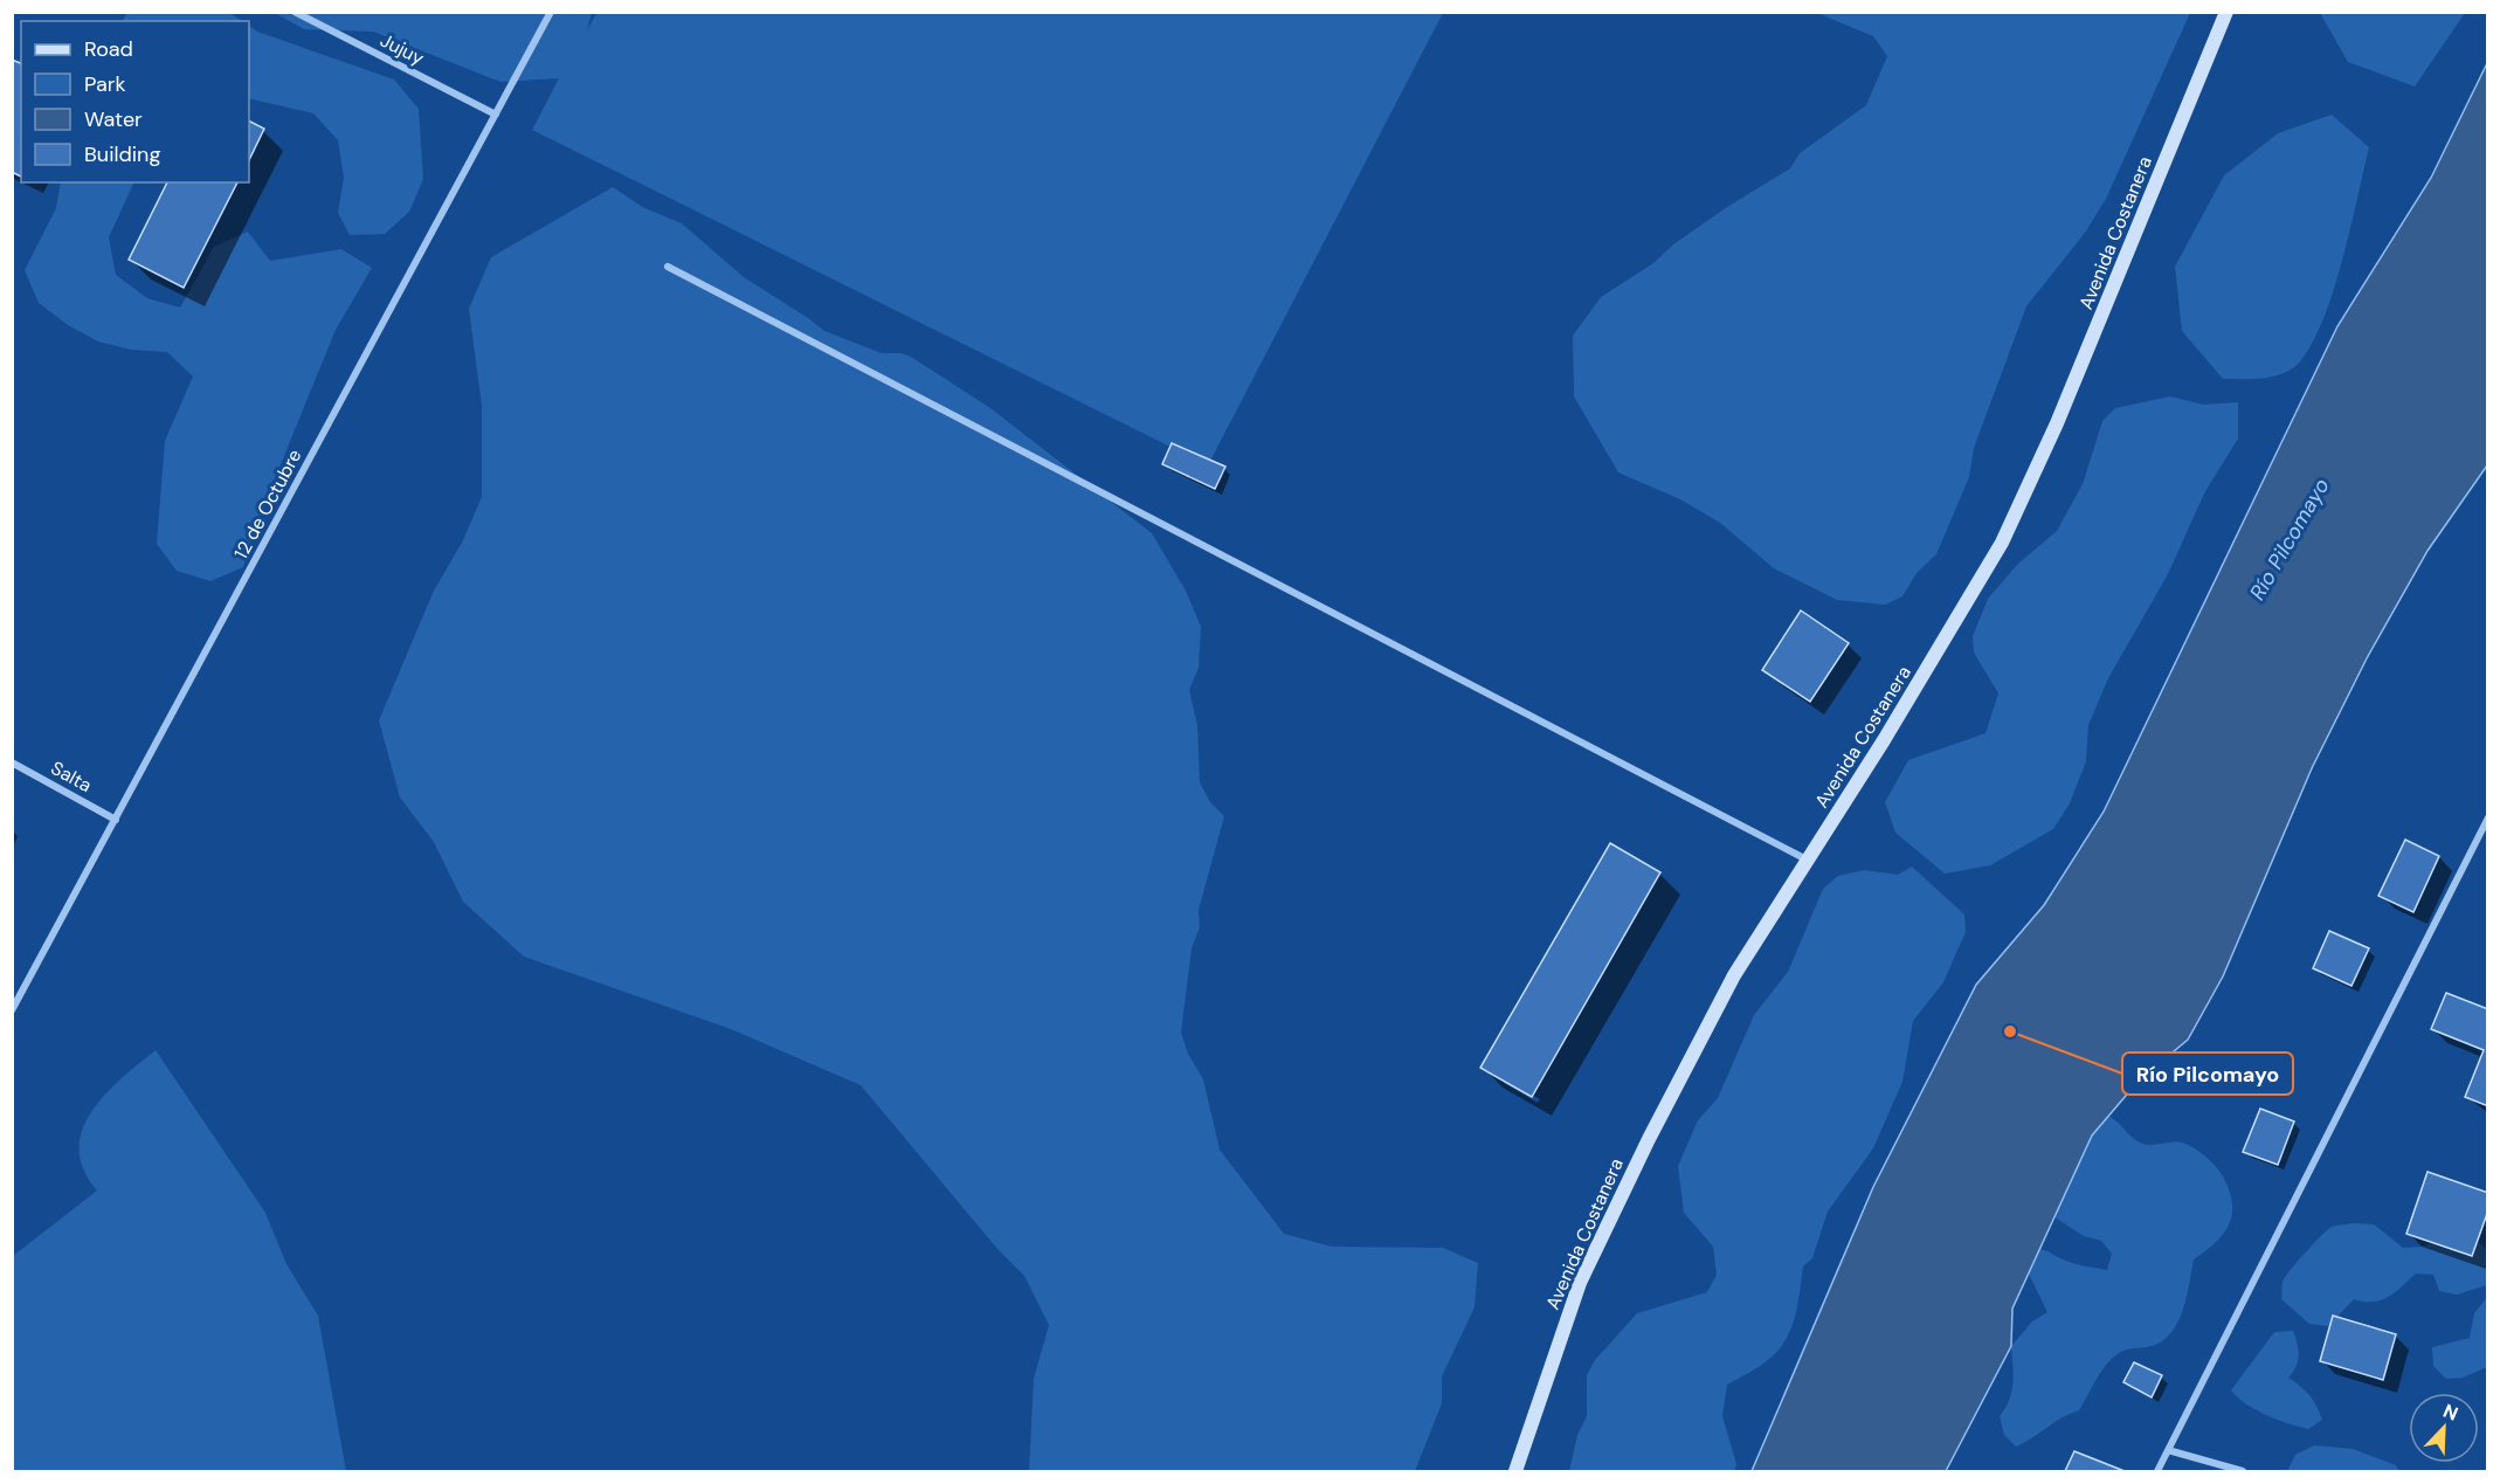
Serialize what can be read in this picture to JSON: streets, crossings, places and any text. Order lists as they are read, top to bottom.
{
  "streets": {
    "street": [
      "Jujuy",
      "Avenida Costanera",
      "12 de Octubre",
      "Salta"
    ]
  },
  "crossings": [
    ["Jujuy", "12 de Octubre"],
    ["12 de Octubre", "Salta"]
  ],
  "water": ["Río Pilcomayo"],
  "places": ["Río Pilcomayo"],
  "legend": [
    "Road",
    "Park",
    "Water",
    "Building"
  ],
  "north": "top right"
}
